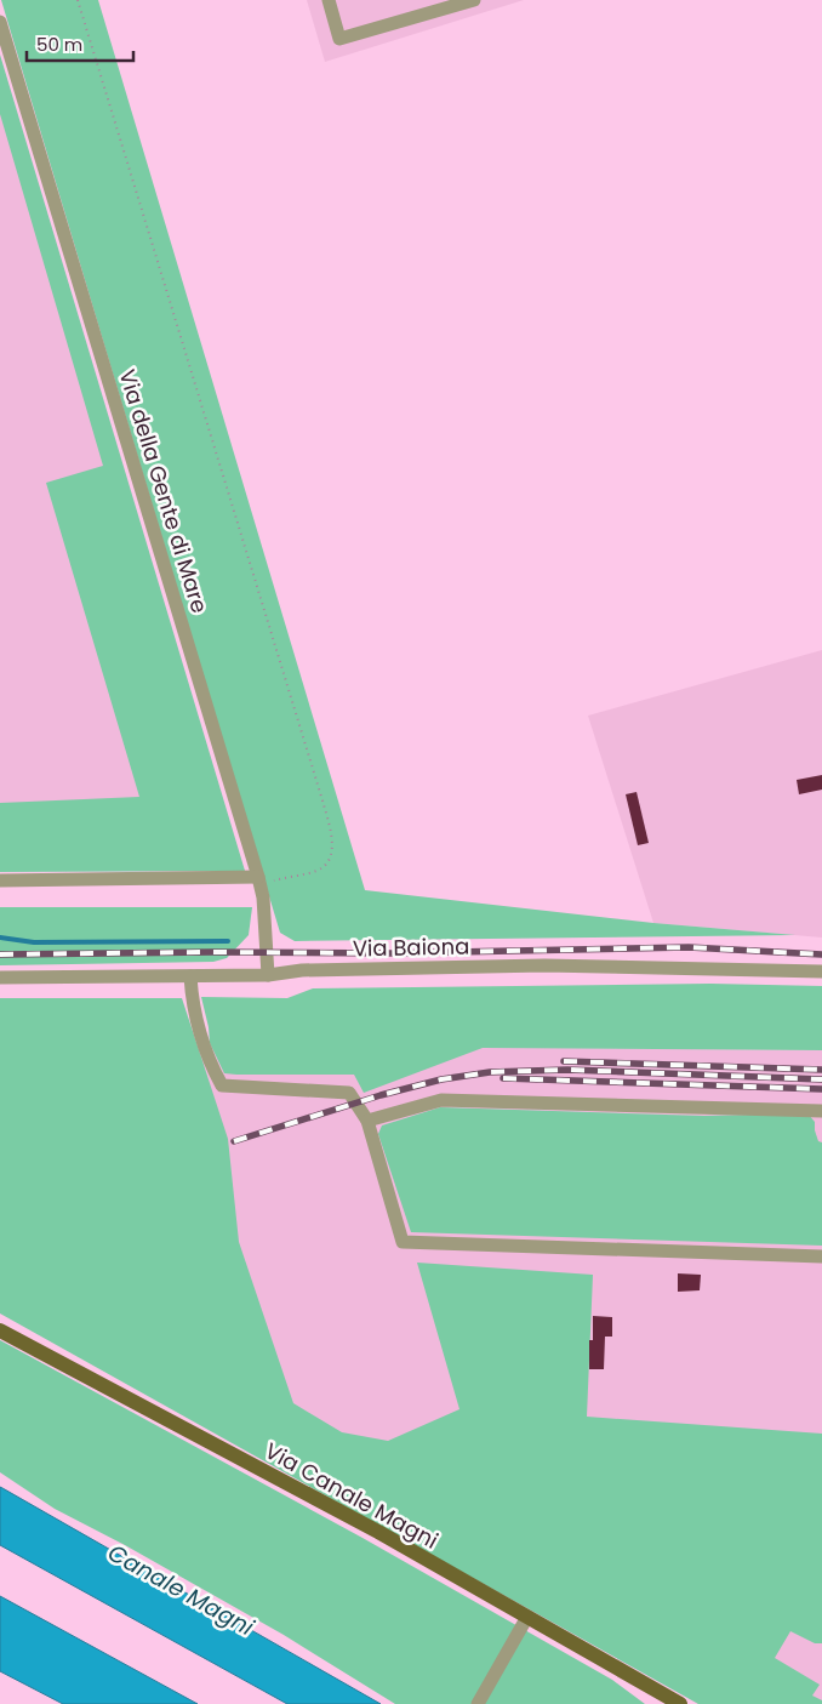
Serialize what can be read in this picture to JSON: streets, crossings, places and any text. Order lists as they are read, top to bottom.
{
  "streets": {
    "main road": ["Via Canale Magni"],
    "street": ["Via della Gente di Mare", "Via Baiona"]
  },
  "crossings": [
    ["Via della Gente di Mare", "Via Baiona"]
  ],
  "water": ["Canale Magni"],
  "scale_bar": "50 m"
}
